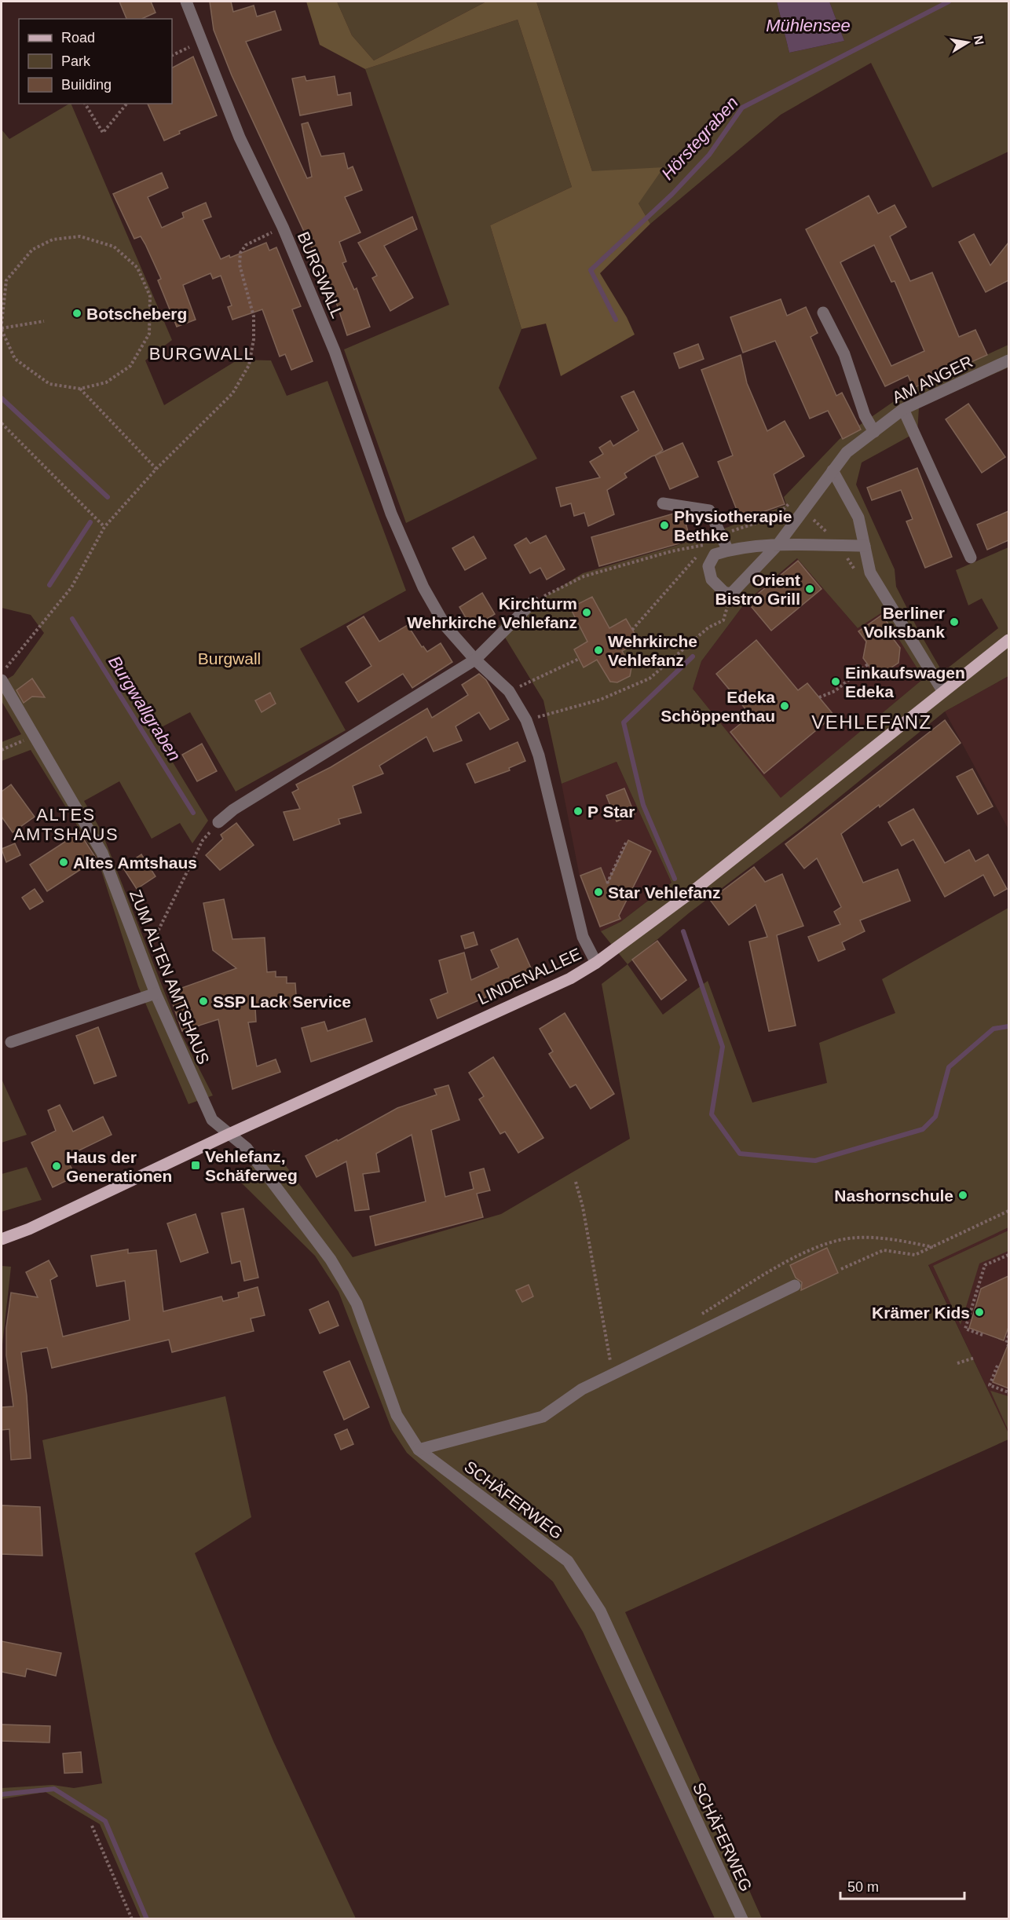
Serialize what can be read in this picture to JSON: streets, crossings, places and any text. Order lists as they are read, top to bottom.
{
  "streets": {
    "main road": ["LINDENALLEE"],
    "street": [
      "BURGWALL",
      "AM ANGER",
      "ZUM ALTEN AMTSHAUS",
      "SCHÄFERWEG"
    ]
  },
  "crossings": [
    ["BURGWALL", "LINDENALLEE"],
    ["LINDENALLEE", "ZUM ALTEN AMTSHAUS"],
    ["LINDENALLEE", "SCHÄFERWEG"],
    ["ZUM ALTEN AMTSHAUS", "SCHÄFERWEG"]
  ],
  "districts": ["BURGWALL", "VEHLEFANZ", "ALTES AMTSHAUS"],
  "water": ["Mühlensee", "Hörstegraben", "Burgwallgraben"],
  "parks": ["Burgwall"],
  "places": {
    "other": [
      "Botscheberg",
      "Physiotherapie Bethke",
      "Orient Bistro Grill",
      "Kirchturm Wehrkirche Vehlefanz",
      "Berliner Volksbank",
      "Wehrkirche Vehlefanz",
      "Einkaufswagen Edeka",
      "Edeka Schöppenthau",
      "P Star",
      "Altes Amtshaus",
      "Star Vehlefanz",
      "SSP Lack Service",
      "Haus der Generationen",
      "Nashornschule",
      "Krämer Kids"
    ],
    "transit": ["Vehlefanz, Schäferweg"]
  },
  "legend": ["Road", "Park", "Building"],
  "scale_bar": "50 m",
  "north": "right"
}
